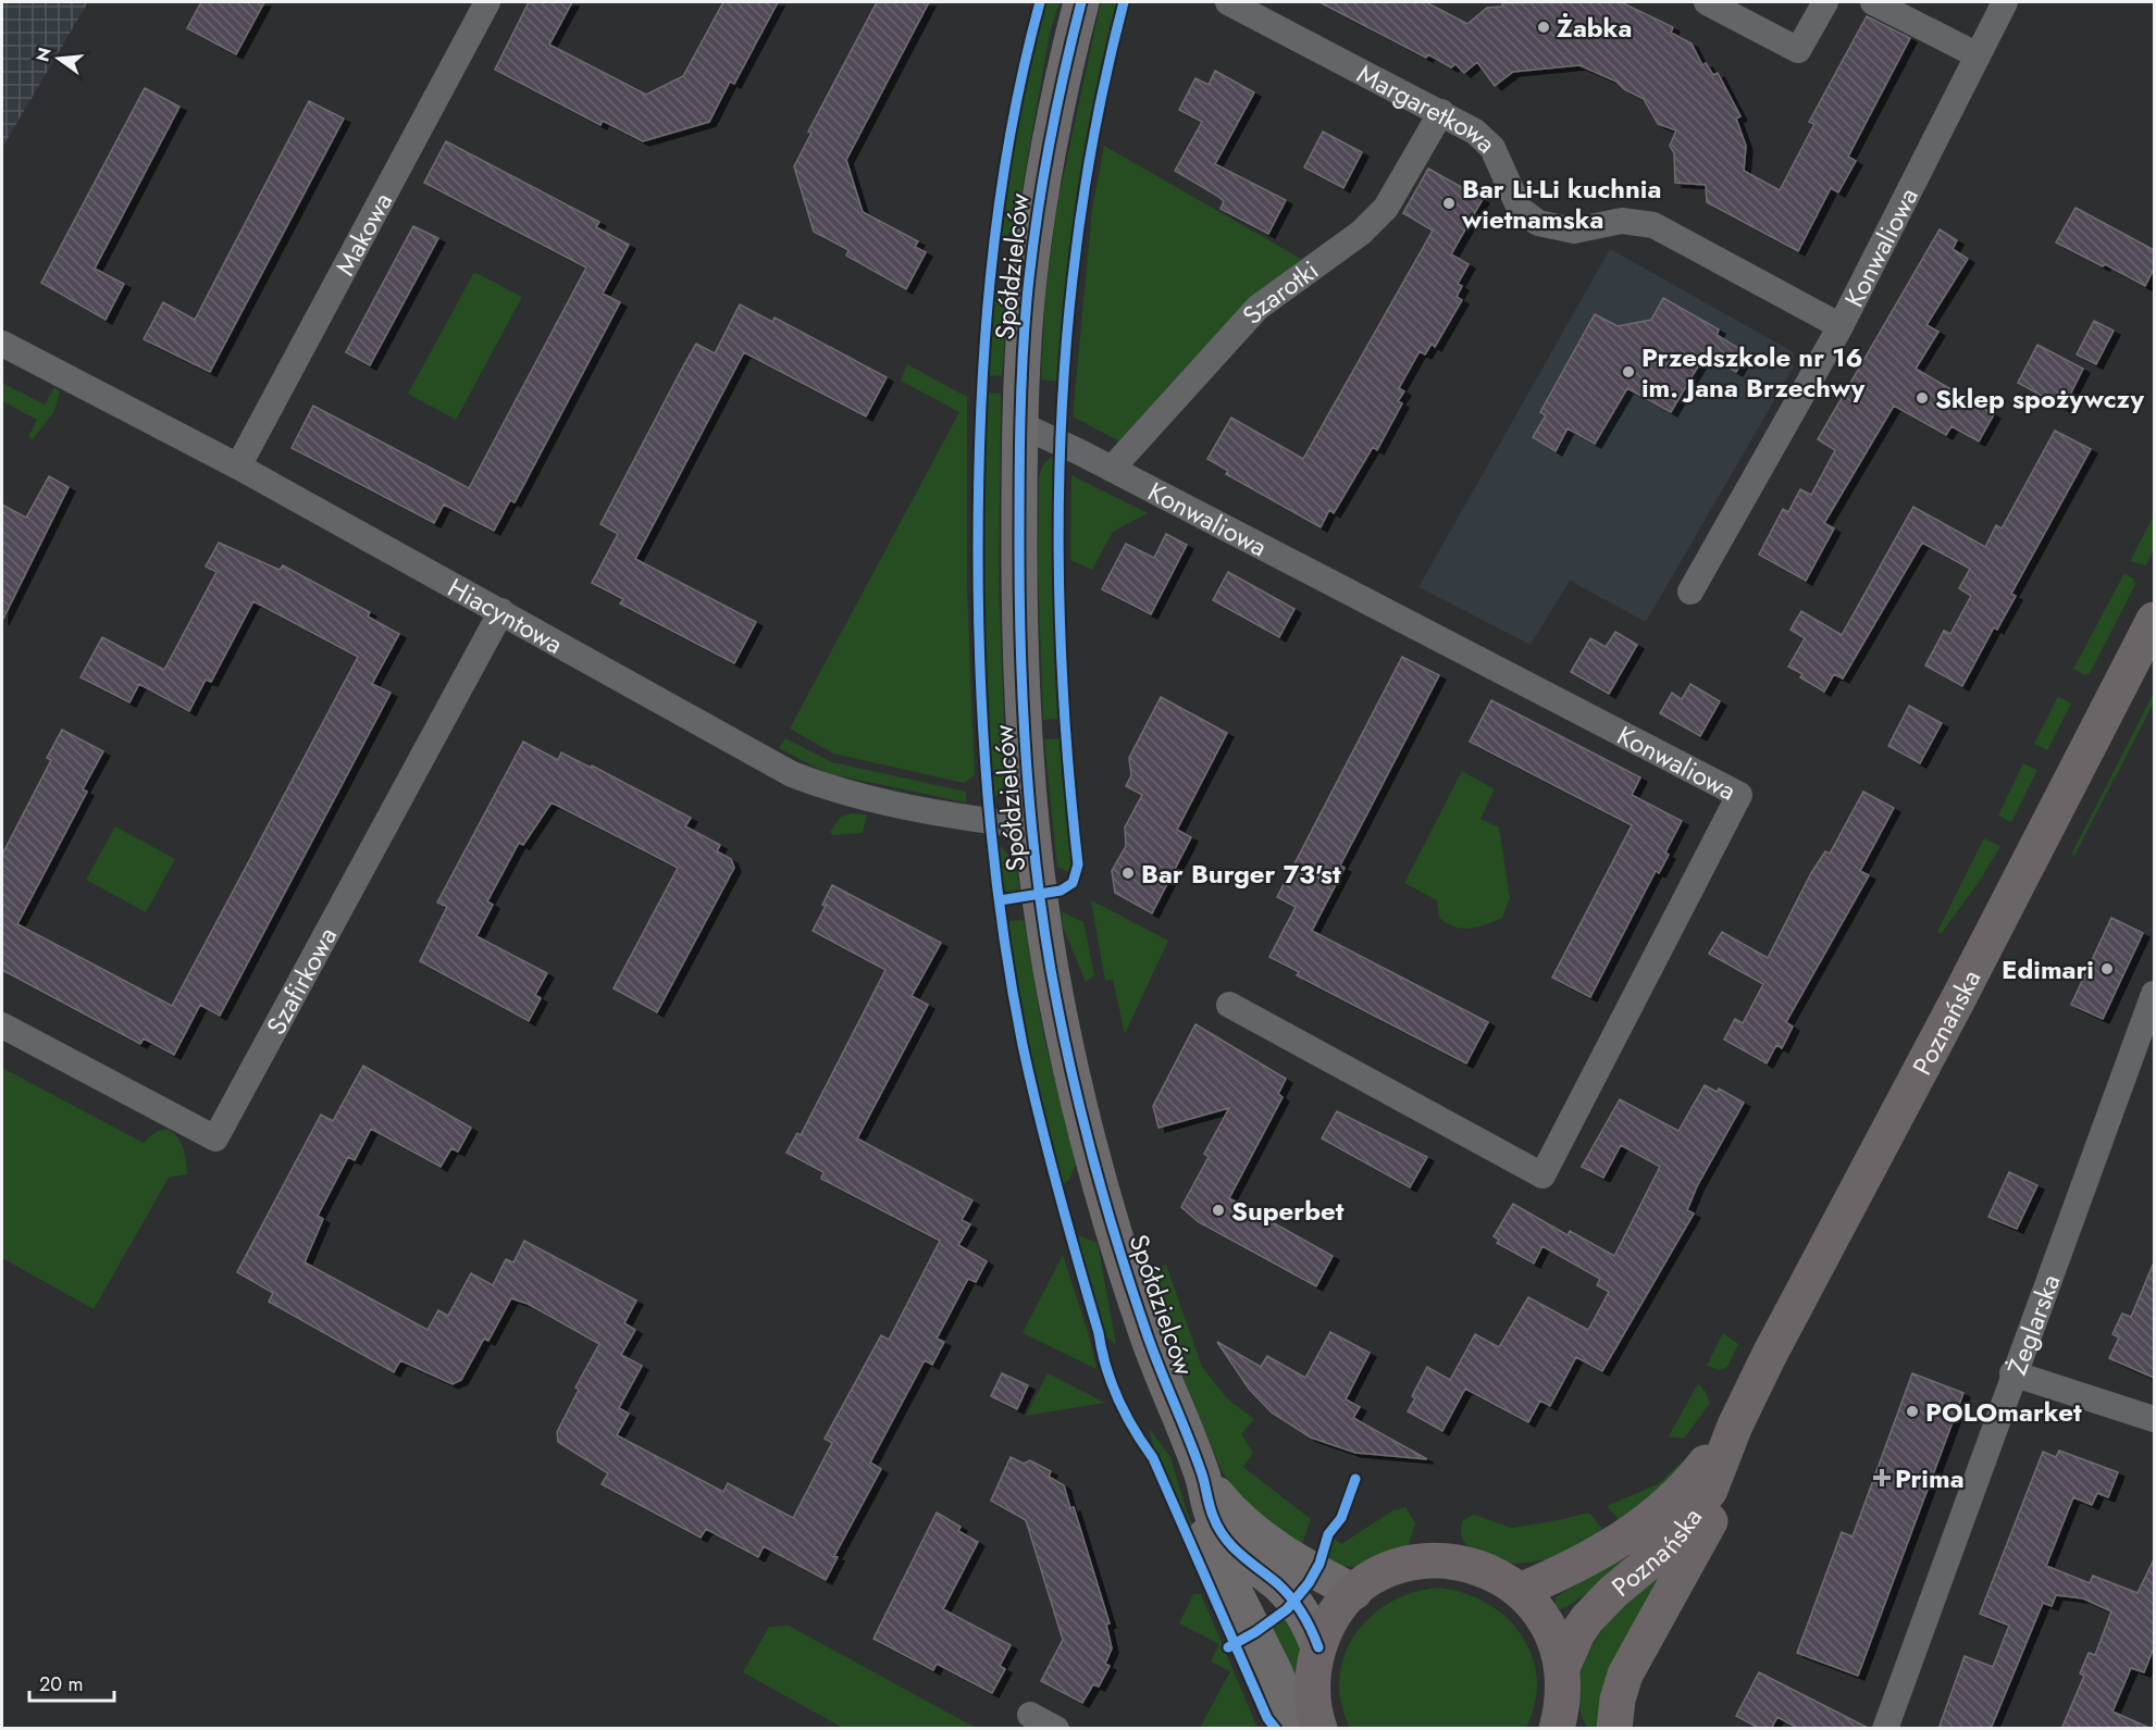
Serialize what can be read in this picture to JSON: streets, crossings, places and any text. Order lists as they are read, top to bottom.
{
  "streets": {
    "main road": ["Poznańska"],
    "street": [
      "Margaretkowa",
      "Makowa",
      "Konwaliowa",
      "Spółdzielców",
      "Szarotki",
      "Hiacyntowa",
      "Szafirkowa",
      "Żeglarska"
    ]
  },
  "crossings": [
    ["Margaretkowa", "Konwaliowa"],
    ["Margaretkowa", "Szarotki"],
    ["Makowa", "Hiacyntowa"],
    ["Konwaliowa", "Spółdzielców"],
    ["Konwaliowa", "Szarotki"],
    ["Spółdzielców", "Hiacyntowa"],
    ["Hiacyntowa", "Szafirkowa"]
  ],
  "places": {
    "other": [
      "Żabka",
      "Bar Li-Li kuchnia wietnamska",
      "Przedszkole nr 16 im. Jana Brzechwy",
      "Sklep spożywczy",
      "Bar Burger 73'st",
      "Edimari",
      "Superbet",
      "POLOmarket"
    ],
    "health": ["Prima"]
  },
  "scale_bar": "20 m",
  "north": "left"
}
